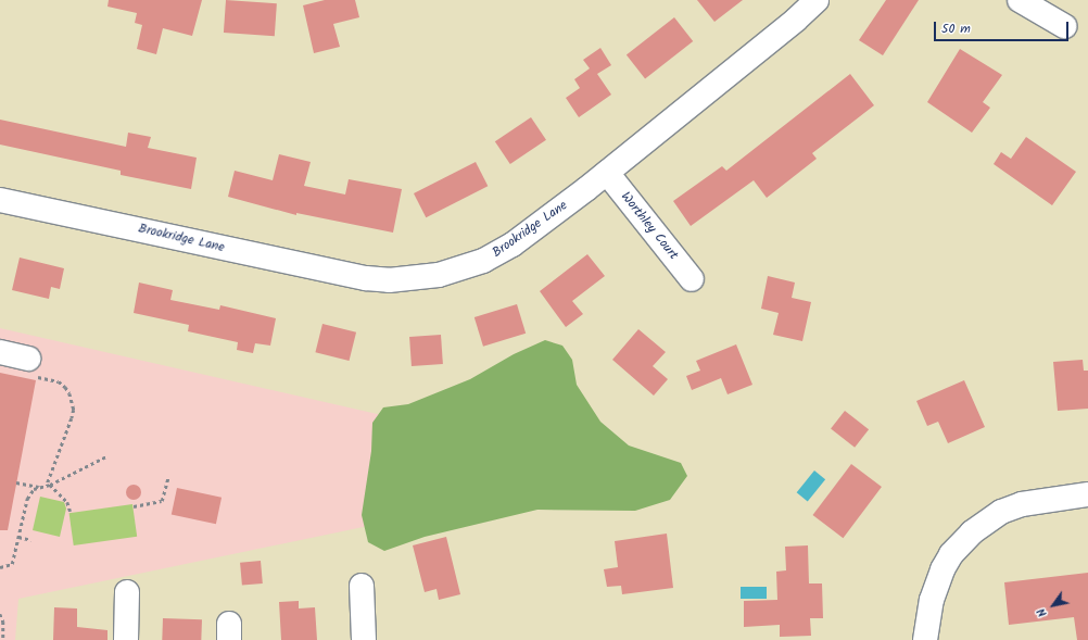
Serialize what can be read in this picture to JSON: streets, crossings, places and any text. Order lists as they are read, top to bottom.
{
  "streets": {
    "street": ["Worthley Court", "Brookridge Lane"]
  },
  "crossings": [
    ["Worthley Court", "Brookridge Lane"]
  ],
  "scale_bar": "50 m",
  "north": "bottom left"
}
